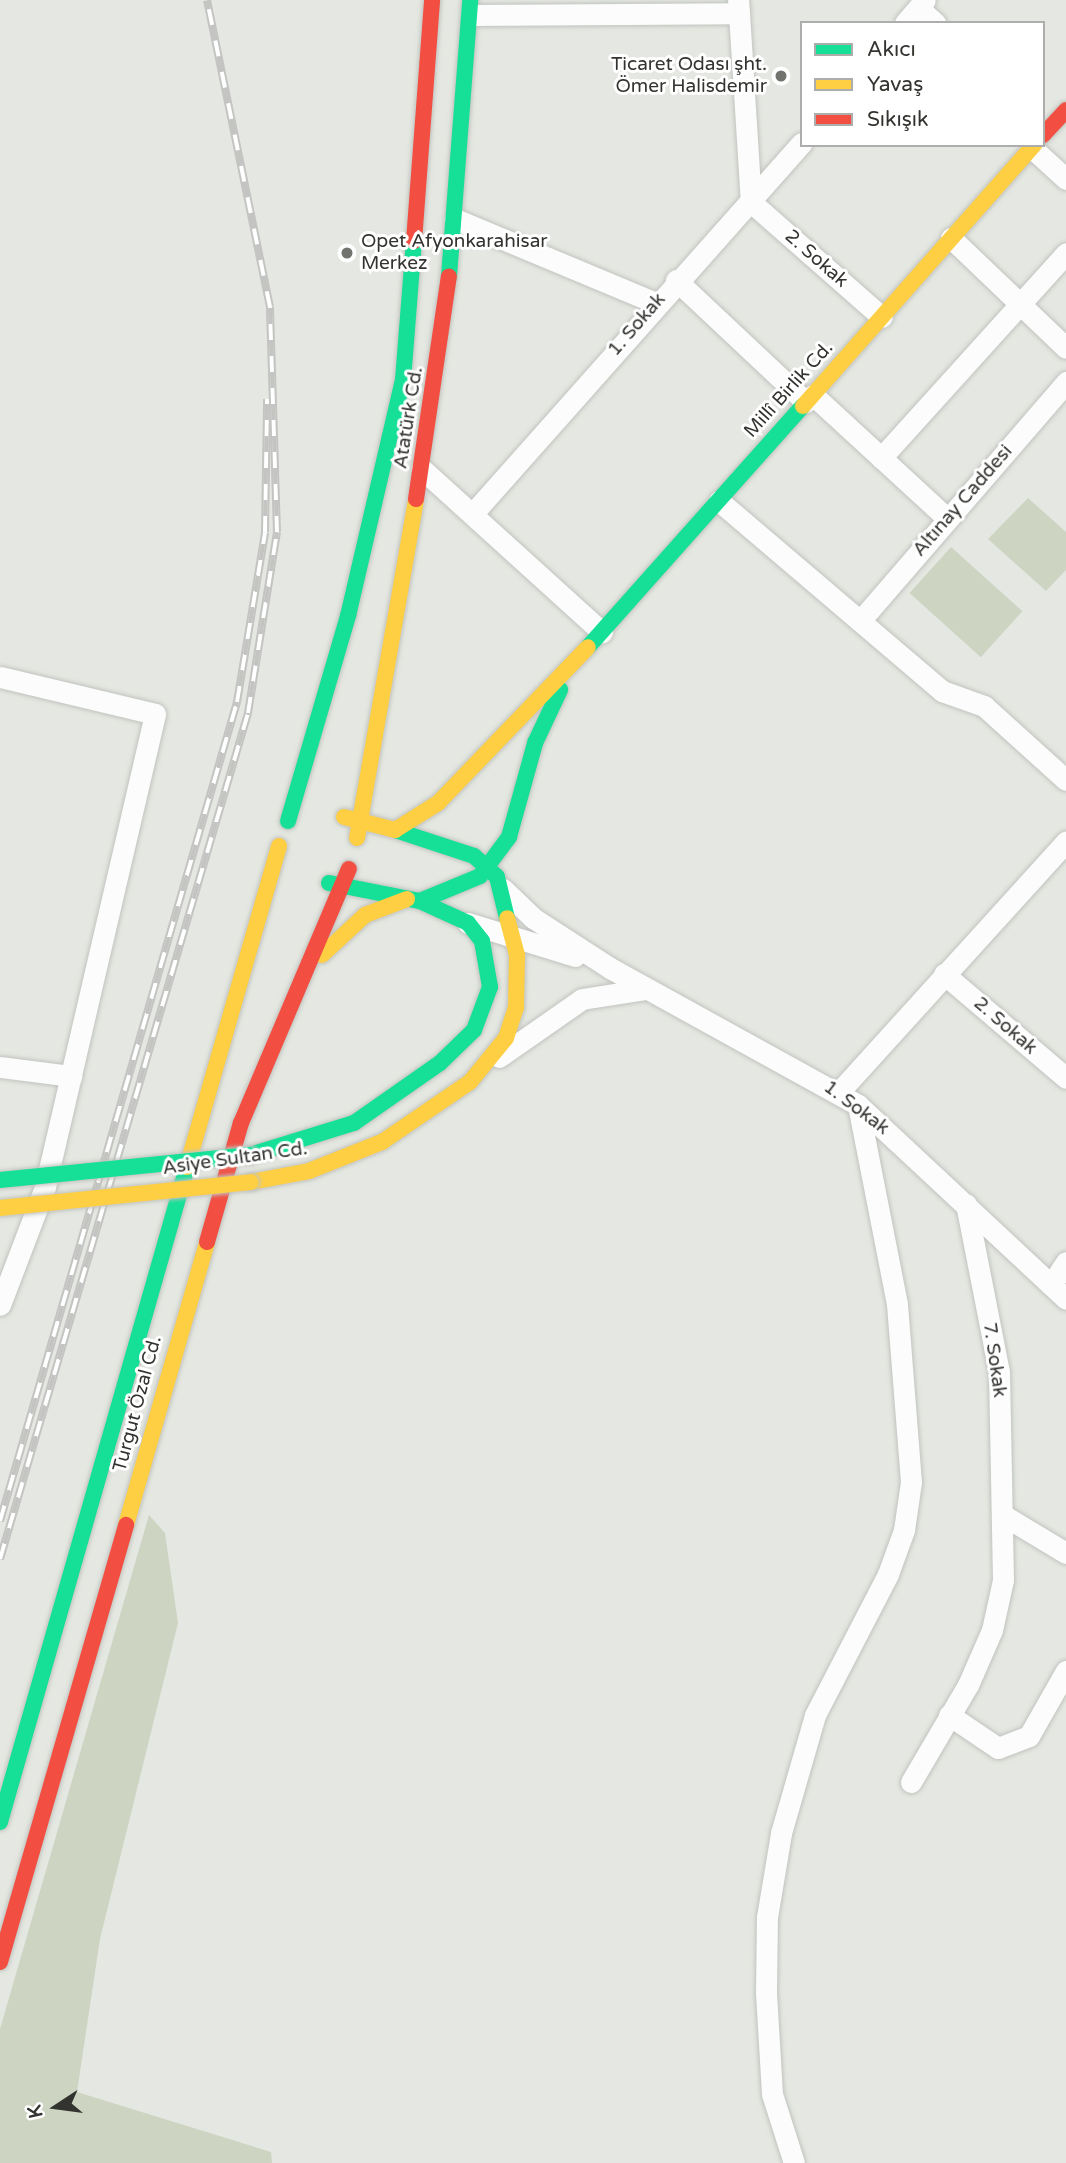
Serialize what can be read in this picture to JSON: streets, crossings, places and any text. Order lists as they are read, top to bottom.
{
  "streets": {
    "main road": [
      "Millî Birlik Cd.",
      "Atatürk Cd.",
      "Asiye Sultan Cd.",
      "Turgut Özal Cd."
    ],
    "street": [
      "2. Sokak",
      "1. Sokak",
      "Altınay Caddesi",
      "7. Sokak"
    ]
  },
  "crossings": [
    ["2. Sokak", "1. Sokak"],
    ["2. Sokak", "Millî Birlik Cd."],
    ["1. Sokak", "Asiye Sultan Cd."],
    ["1. Sokak", "7. Sokak"],
    ["Atatürk Cd.", "Turgut Özal Cd."]
  ],
  "places": ["Ticaret Odası şht. Ömer Halisdemir", "Opet Afyonkarahisar Merkez"],
  "legend": ["Akıcı", "Yavaş", "Sıkışık"],
  "north": "left"
}
